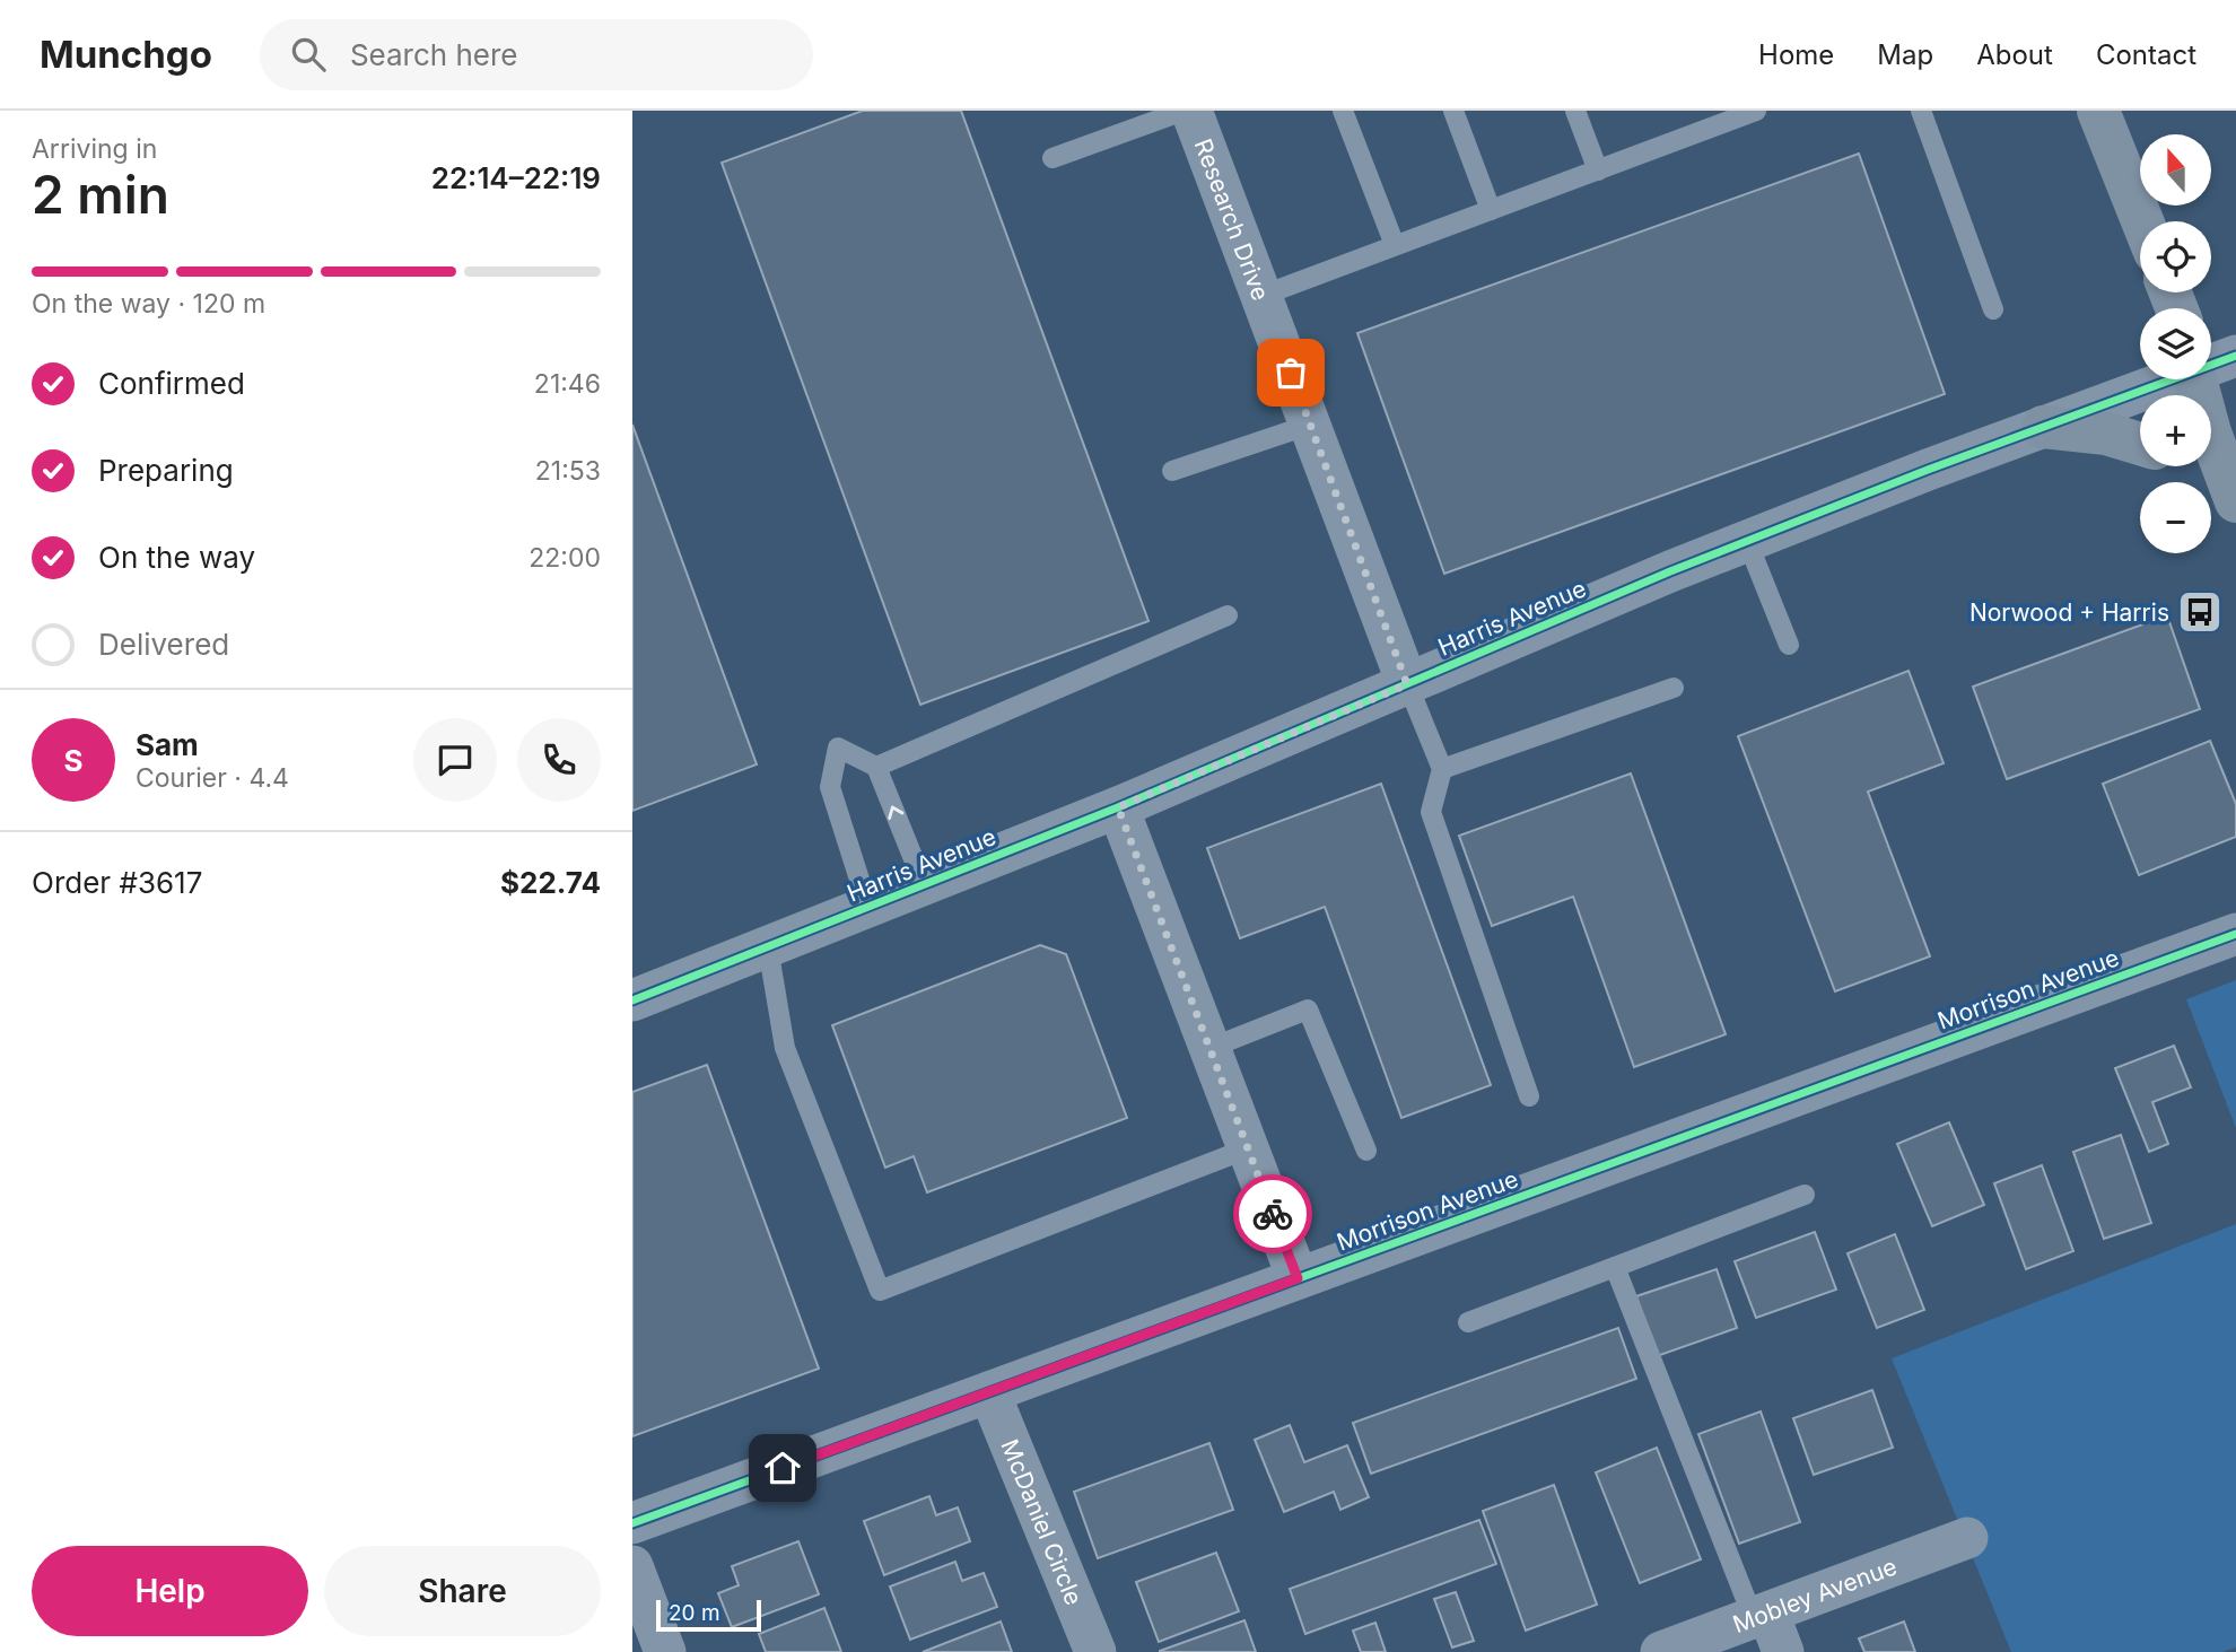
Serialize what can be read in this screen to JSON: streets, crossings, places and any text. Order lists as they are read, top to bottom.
{
  "streets": {
    "street": [
      "Research Drive",
      "Harris Avenue",
      "Morrison Avenue",
      "McDaniel Circle",
      "Mobley Avenue"
    ]
  },
  "crossings": [
    ["Research Drive", "Harris Avenue"],
    ["Morrison Avenue", "McDaniel Circle"]
  ],
  "places": {
    "bus stop": ["Norwood + Harris"]
  },
  "scale_bar": "20 m",
  "north": "top",
  "page": {
    "header": "Munchgo",
    "search": "Search here",
    "nav": [
      "Home",
      "Map",
      "About",
      "Contact"
    ],
    "heading": ["2 min", "Arriving in", "22:14–22:19"],
    "panel": [
      "Sam",
      "Courier · 4.4",
      "Order #3617",
      "$22.74"
    ],
    "map_buttons": ["+", "−"],
    "bar": "On the way · 120 m",
    "list": [
      ["Confirmed", "21:46"],
      ["Preparing", "21:53"],
      ["On the way", "22:00"],
      "Delivered"
    ],
    "round": "S",
    "buttons": ["Help", "Share"],
    "scale": "20 m"
  }
}
